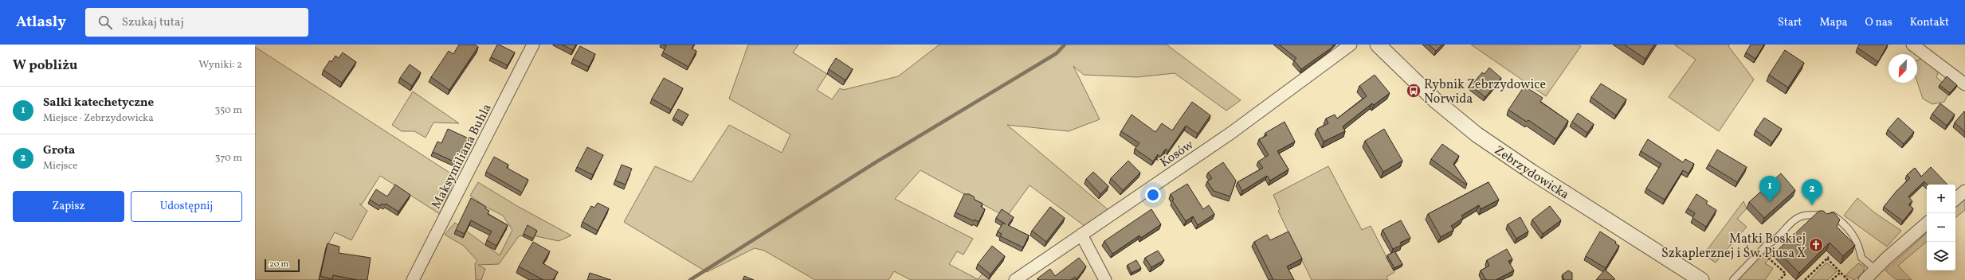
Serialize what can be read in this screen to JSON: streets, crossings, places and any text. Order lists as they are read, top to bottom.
{
  "streets": {
    "street": ["Kosów", "Maksymiliana Buhla", "Zebrzydowicka"]
  },
  "places": {
    "bus stop": ["Rybnik Zebrzydowice Norwida"],
    "church": ["Matki Boskiej Szkaplerznej i Św. Piusa X"]
  },
  "scale_bar": "20 m",
  "north": "bottom left",
  "page": {
    "header": "Atlasly",
    "search": "Szukaj tutaj",
    "nav": [
      "Start",
      "Mapa",
      "O nas",
      "Kontakt"
    ],
    "heading": ["W pobliżu", "Wyniki: 2"],
    "list": [
      {
        "mark": "1",
        "name": "Salki katechetyczne",
        "note": "Miejsce · Zebrzydowicka",
        "value": "350 m"
      },
      {
        "mark": "2",
        "name": "Grota",
        "note": "Miejsce",
        "value": "370 m"
      }
    ],
    "pins": ["1", "2"],
    "buttons": ["Zapisz", "Udostępnij"],
    "map_buttons": ["+", "−"],
    "scale": "20 m"
  }
}
